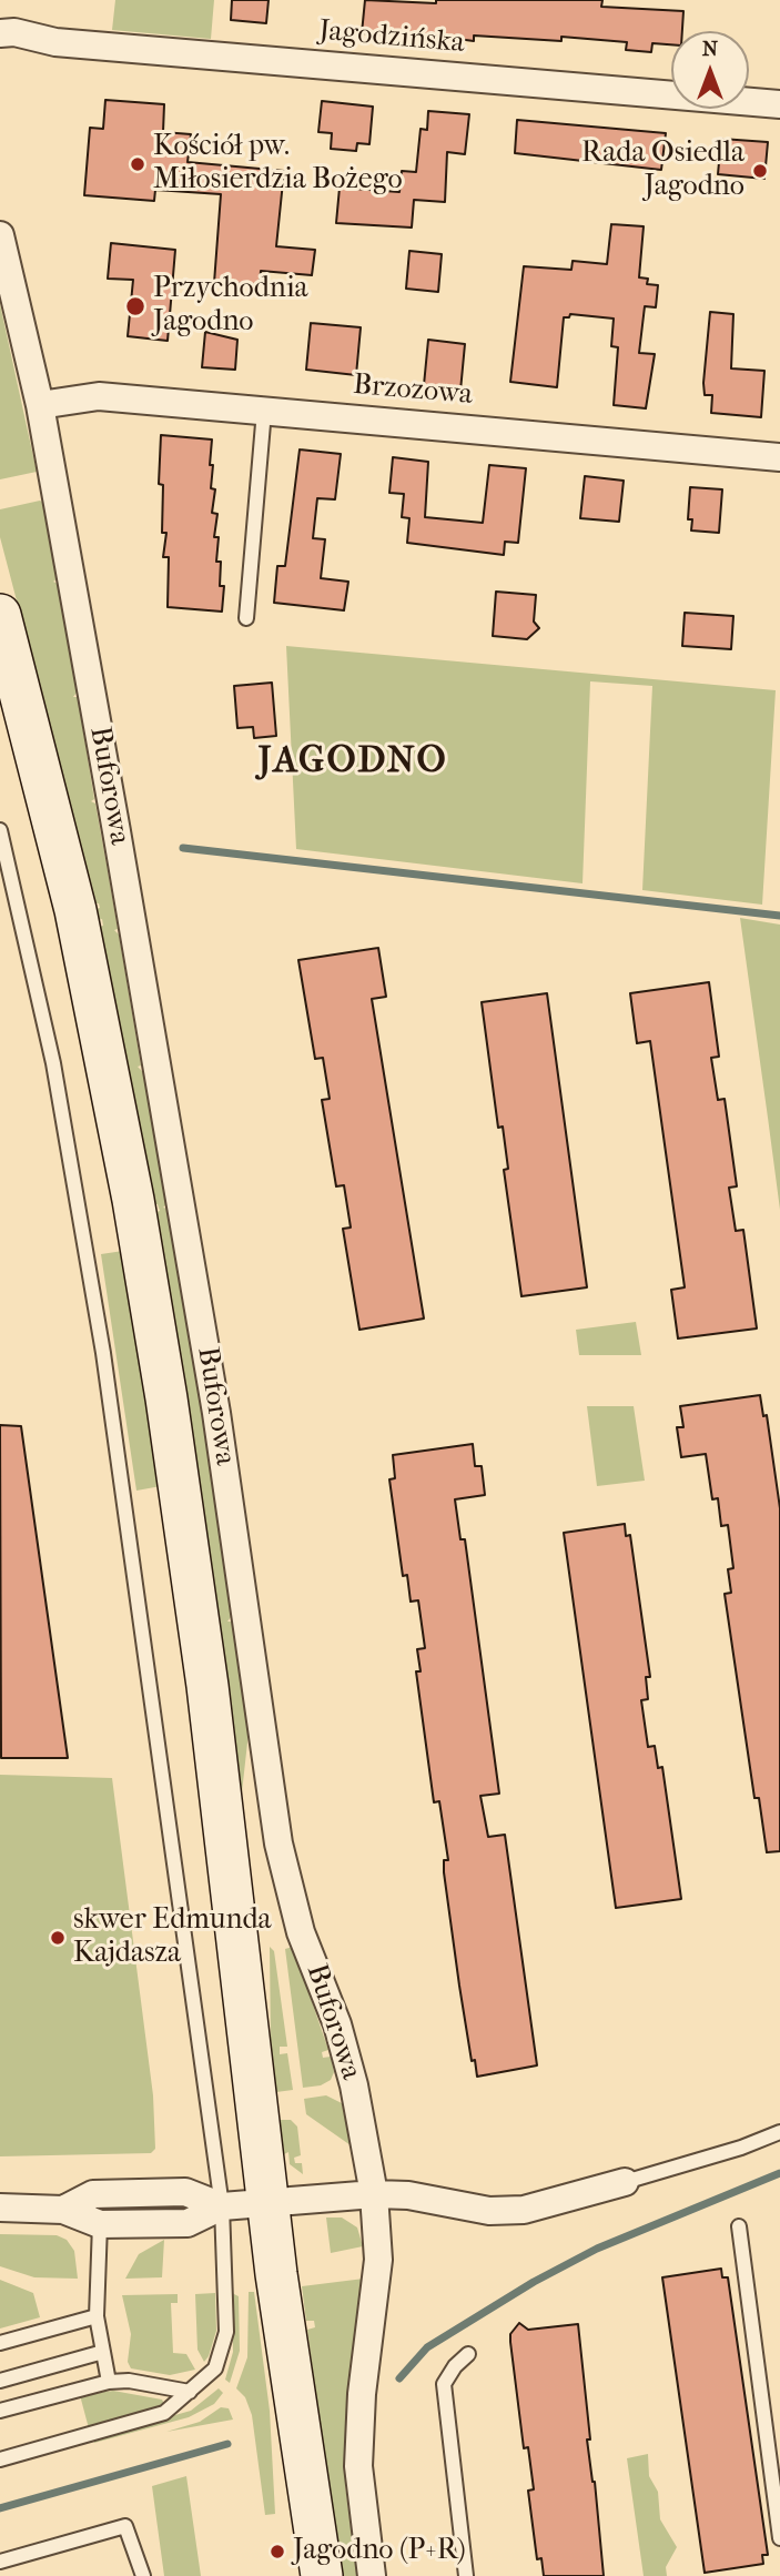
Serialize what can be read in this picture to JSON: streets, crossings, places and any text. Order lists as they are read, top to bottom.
{
  "streets": {
    "main road": ["Buforowa"],
    "street": ["Jagodzińska", "Brzozowa"]
  },
  "crossings": [
    ["Brzozowa", "Buforowa"]
  ],
  "districts": ["JAGODNO"],
  "places": [
    "Kościół pw. Miłosierdzia Bożego",
    "Rada Osiedla Jagodno",
    "Przychodnia Jagodno",
    "skwer Edmunda Kajdasza",
    "Jagodno (P+R)"
  ],
  "north": "top"
}
